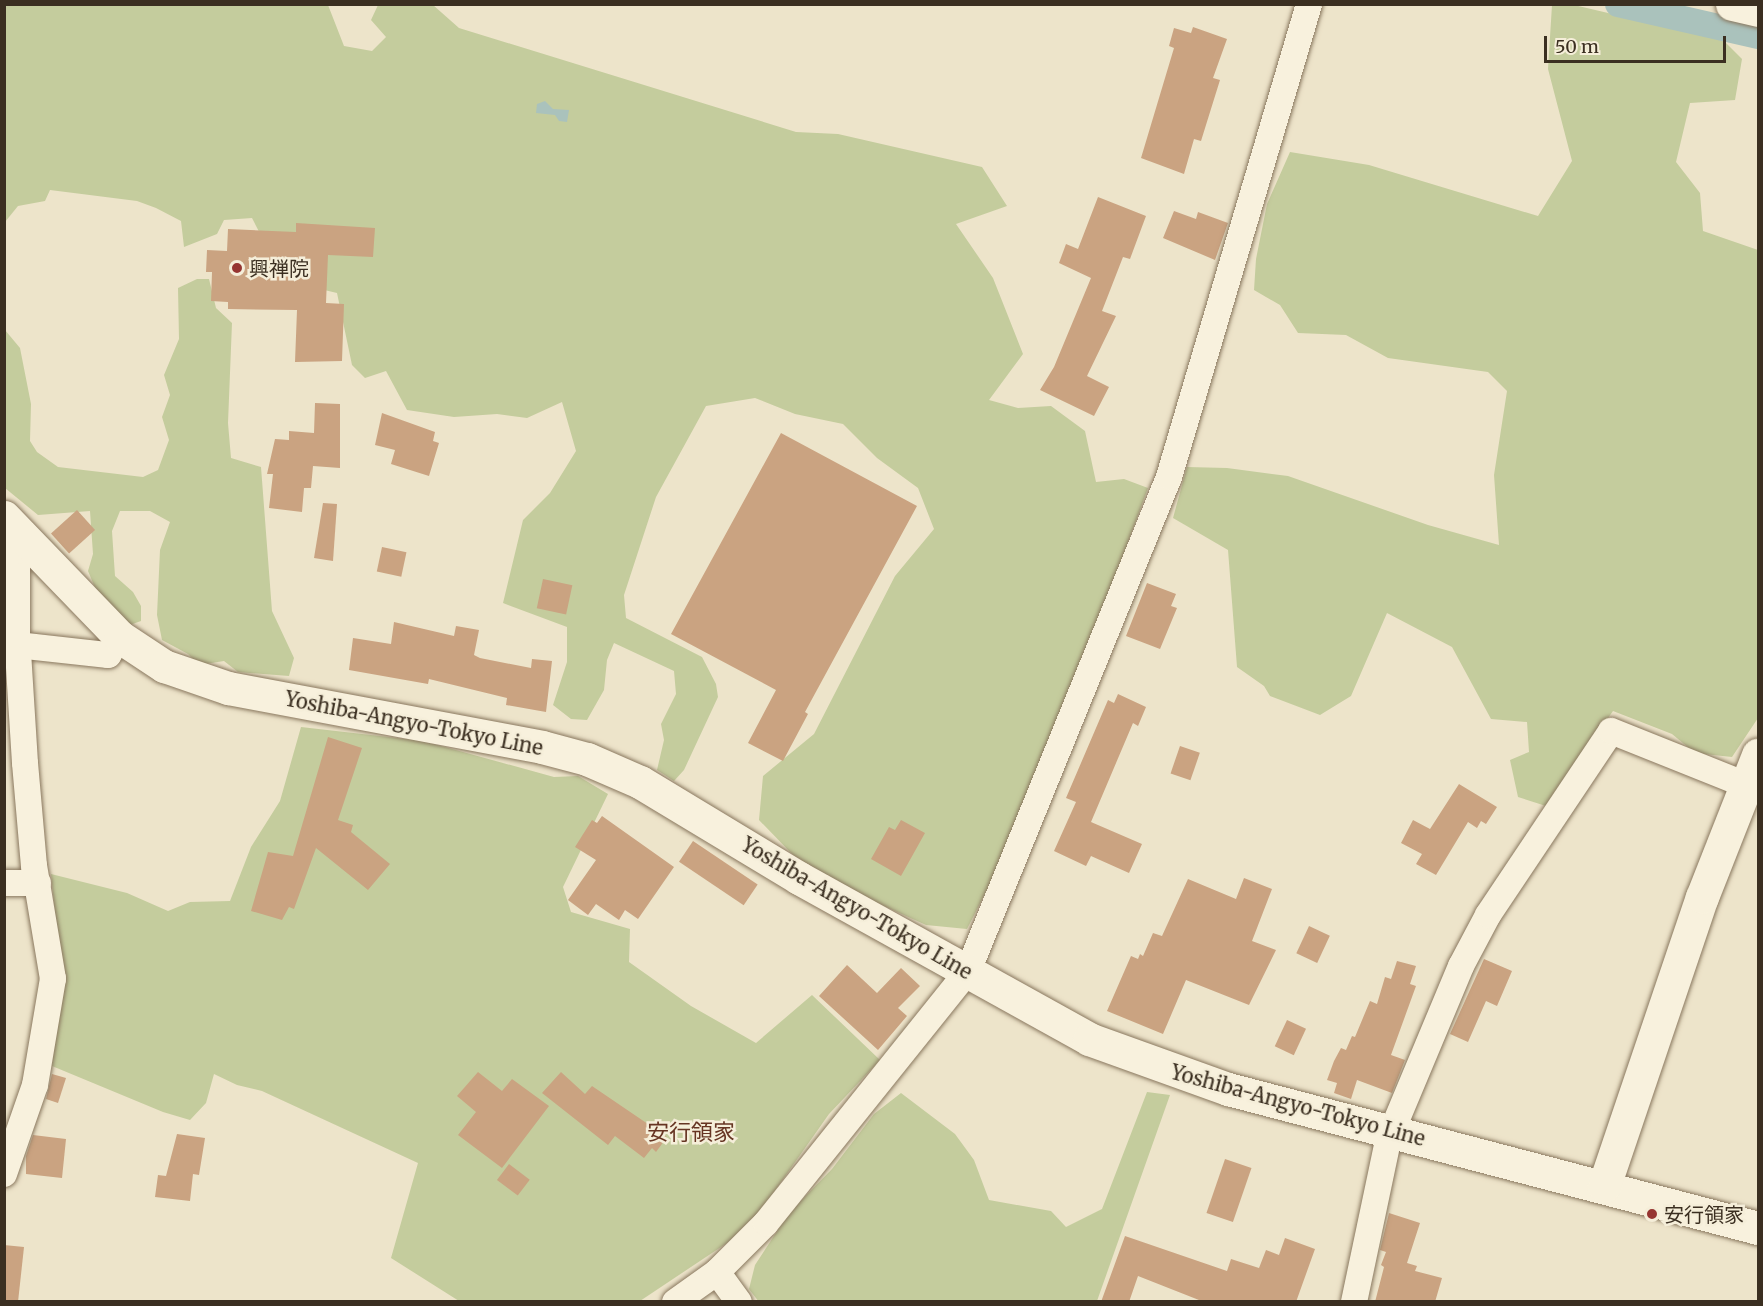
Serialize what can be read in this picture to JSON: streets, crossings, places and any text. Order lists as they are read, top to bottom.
{
  "streets": {
    "main road": ["Yoshiba-Angyo-Tokyo Line"]
  },
  "districts": ["安行領家"],
  "places": ["興禅院", "安行領家"],
  "scale_bar": "50 m"
}
